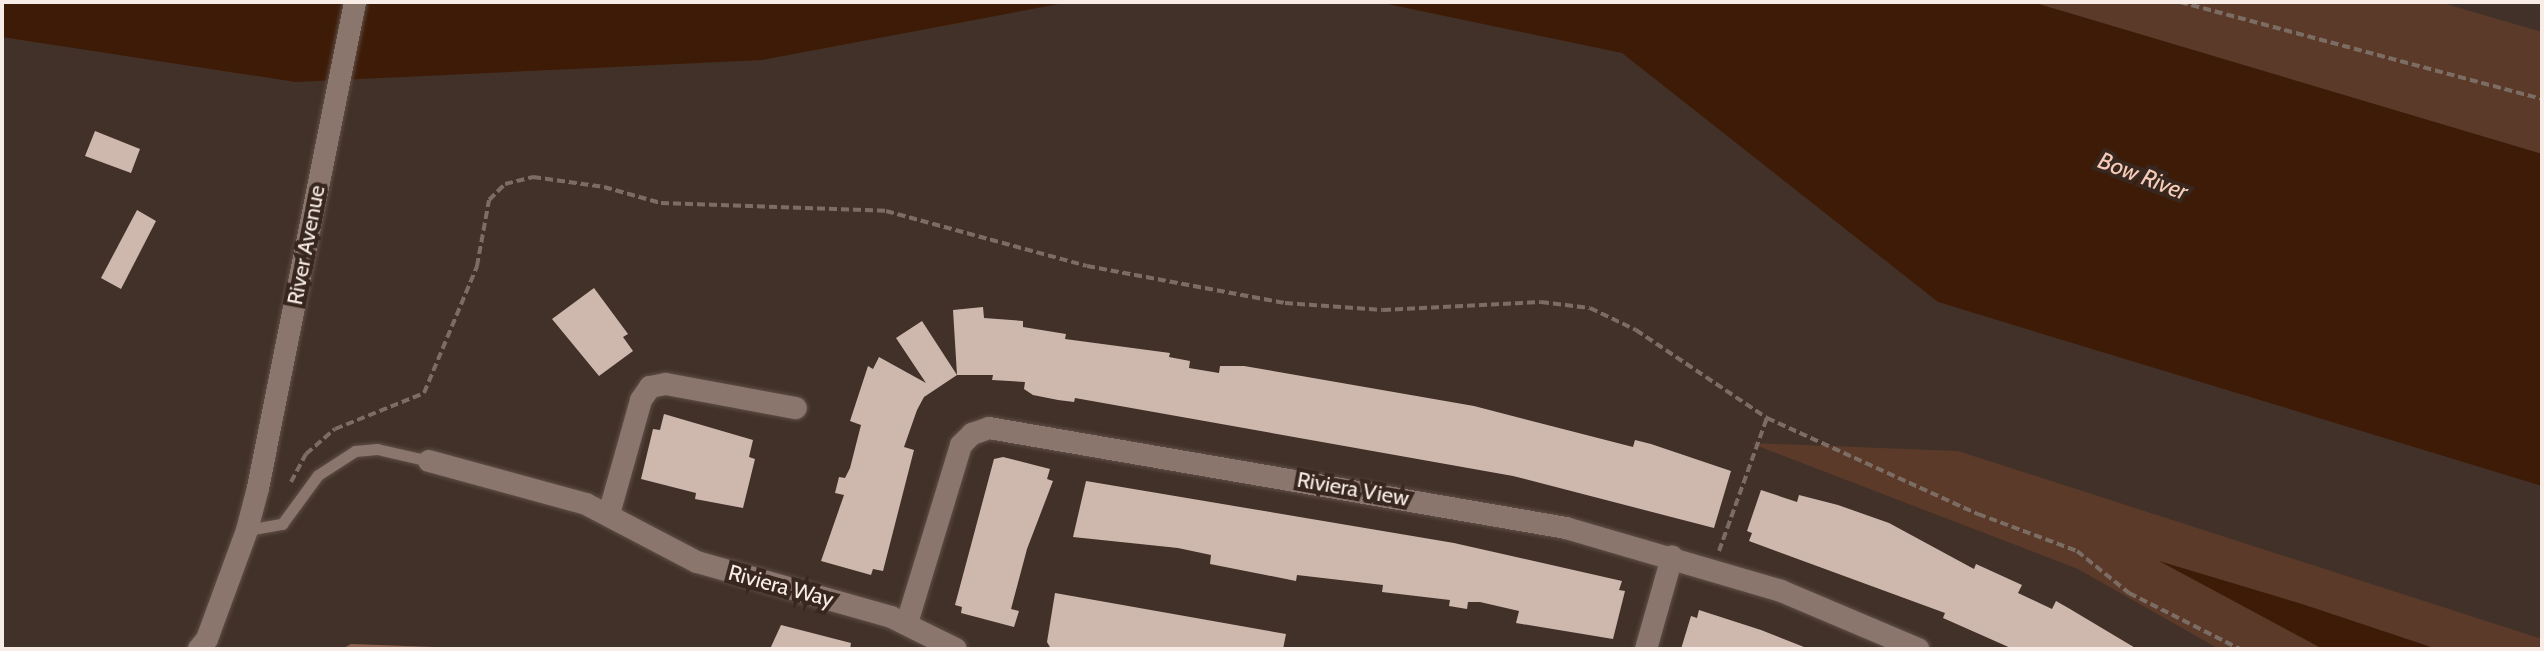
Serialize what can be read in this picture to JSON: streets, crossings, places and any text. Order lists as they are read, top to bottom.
{
  "streets": {
    "street": ["River Avenue", "Riviera View", "Riviera Way"]
  },
  "crossings": [
    ["Riviera View", "Riviera Way"]
  ],
  "water": ["Bow River"]
}
